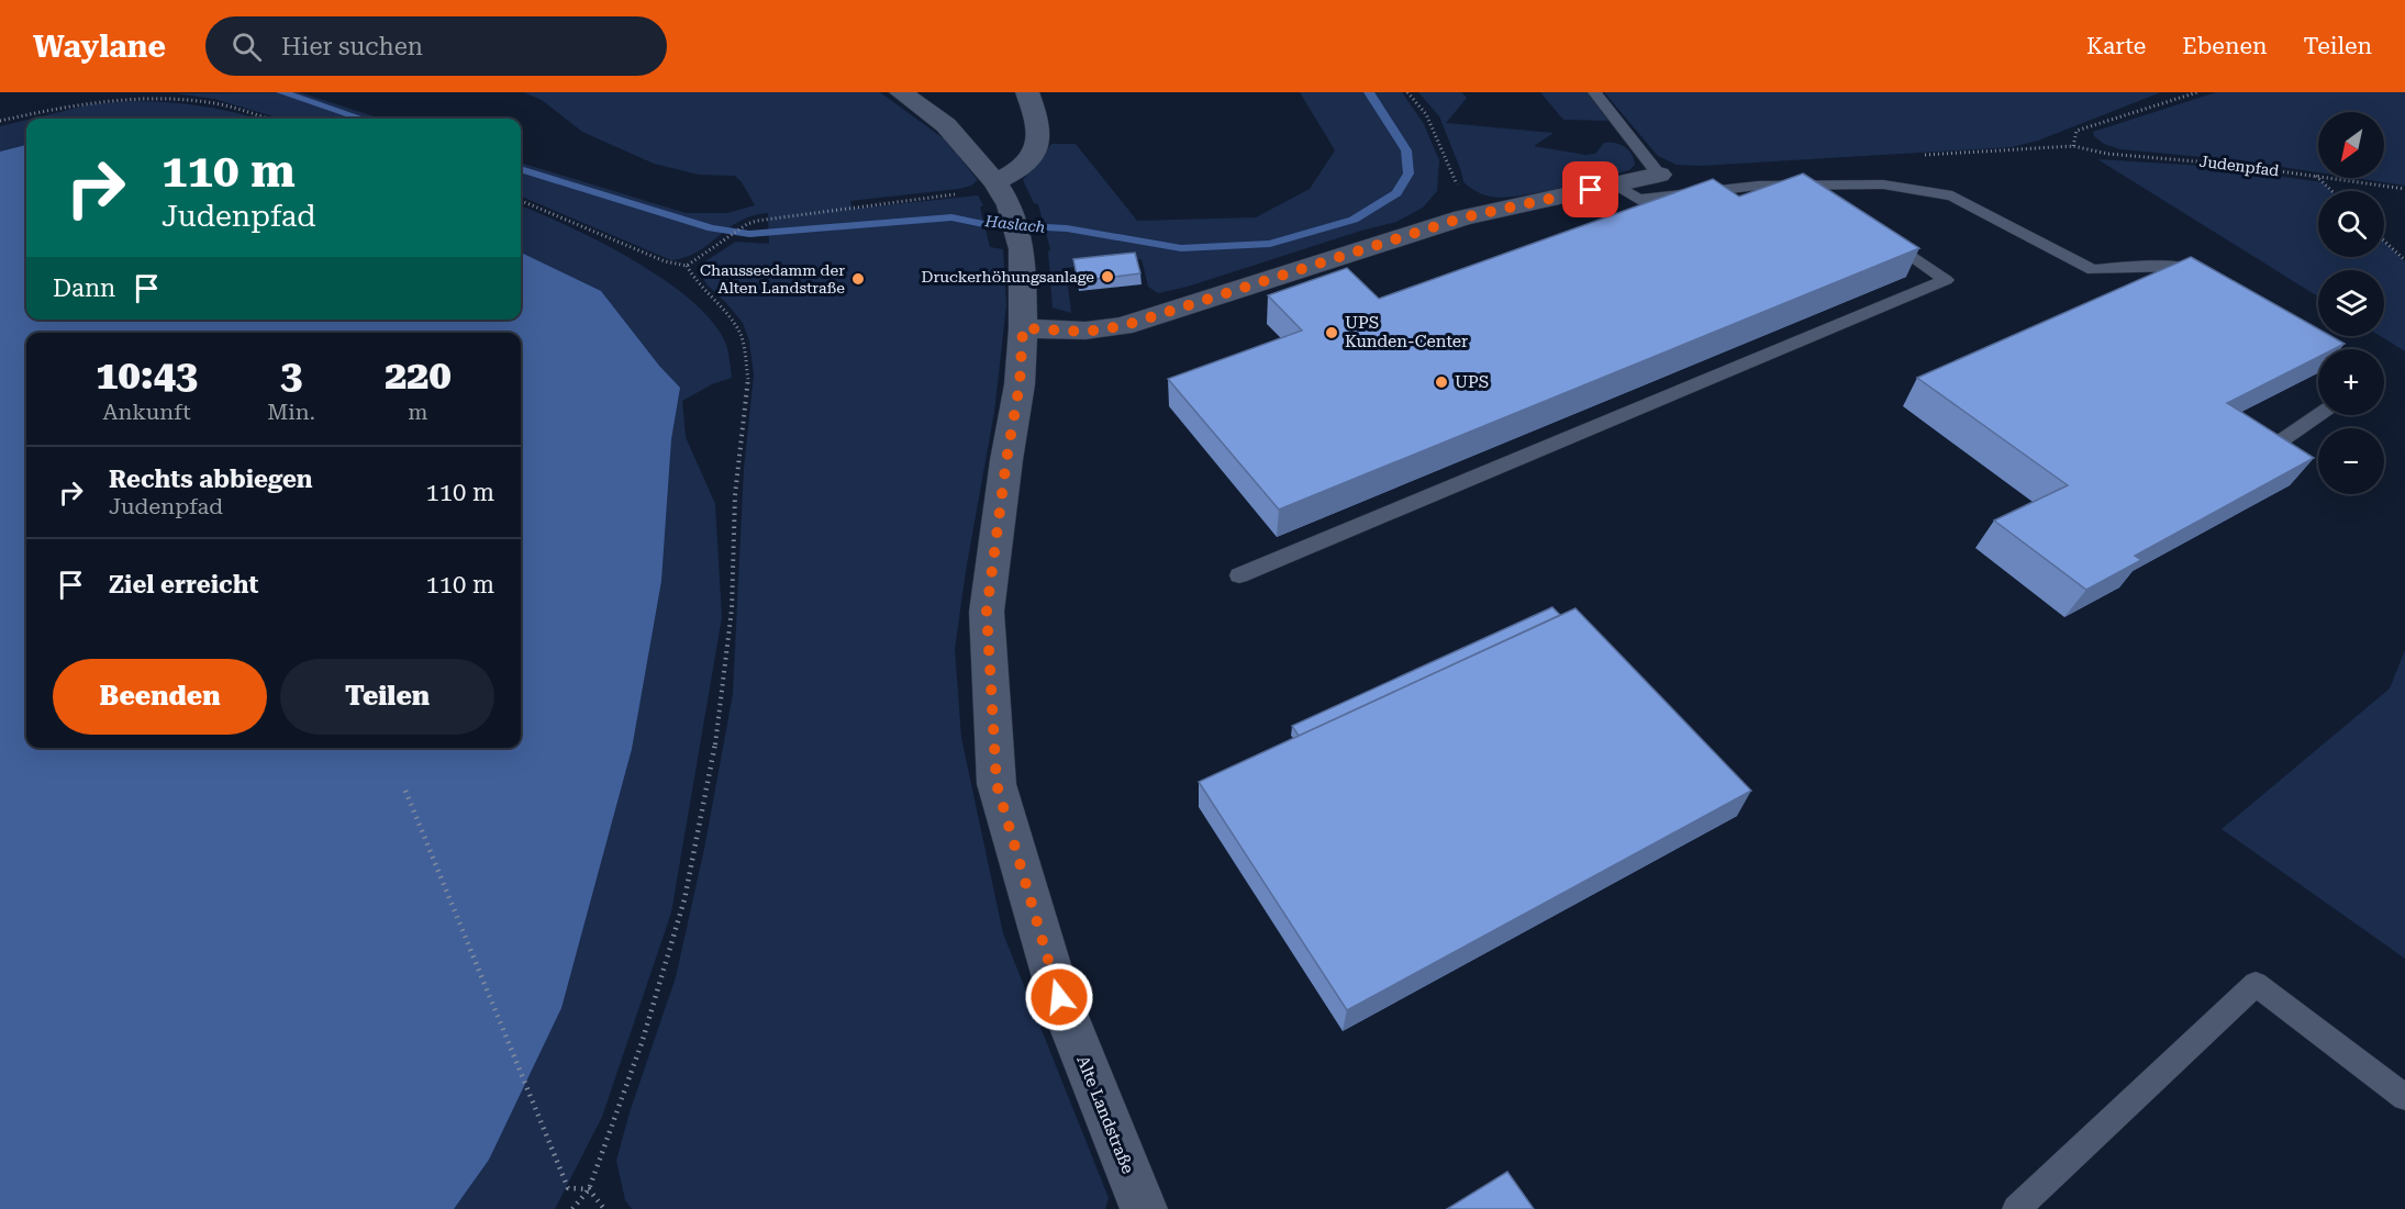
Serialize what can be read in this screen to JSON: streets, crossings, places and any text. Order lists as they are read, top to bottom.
{
  "streets": {
    "street": ["Alte Landstraße"],
    "path": ["Judenpfad"]
  },
  "water": ["Haslach"],
  "places": [
    "Druckerhöhungsanlage",
    "Chausseedamm der Alten Landstraße",
    "UPS Kunden-Center",
    "UPS"
  ],
  "north": "bottom left",
  "page": {
    "header": "Waylane",
    "search": "Hier suchen",
    "nav": ["Karte", "Ebenen", "Teilen"],
    "map_buttons": ["+", "−"],
    "turn": ["110 m", "Judenpfad"],
    "then": "Dann",
    "eta": [
      "10:43",
      "Ankunft",
      "3",
      "Min.",
      "220",
      "m"
    ],
    "list": [
      {
        "name": "Rechts abbiegen",
        "note": "Judenpfad",
        "value": "110 m"
      },
      {
        "name": "Ziel erreicht",
        "value": "110 m"
      }
    ],
    "buttons": ["Beenden", "Teilen"]
  }
}
